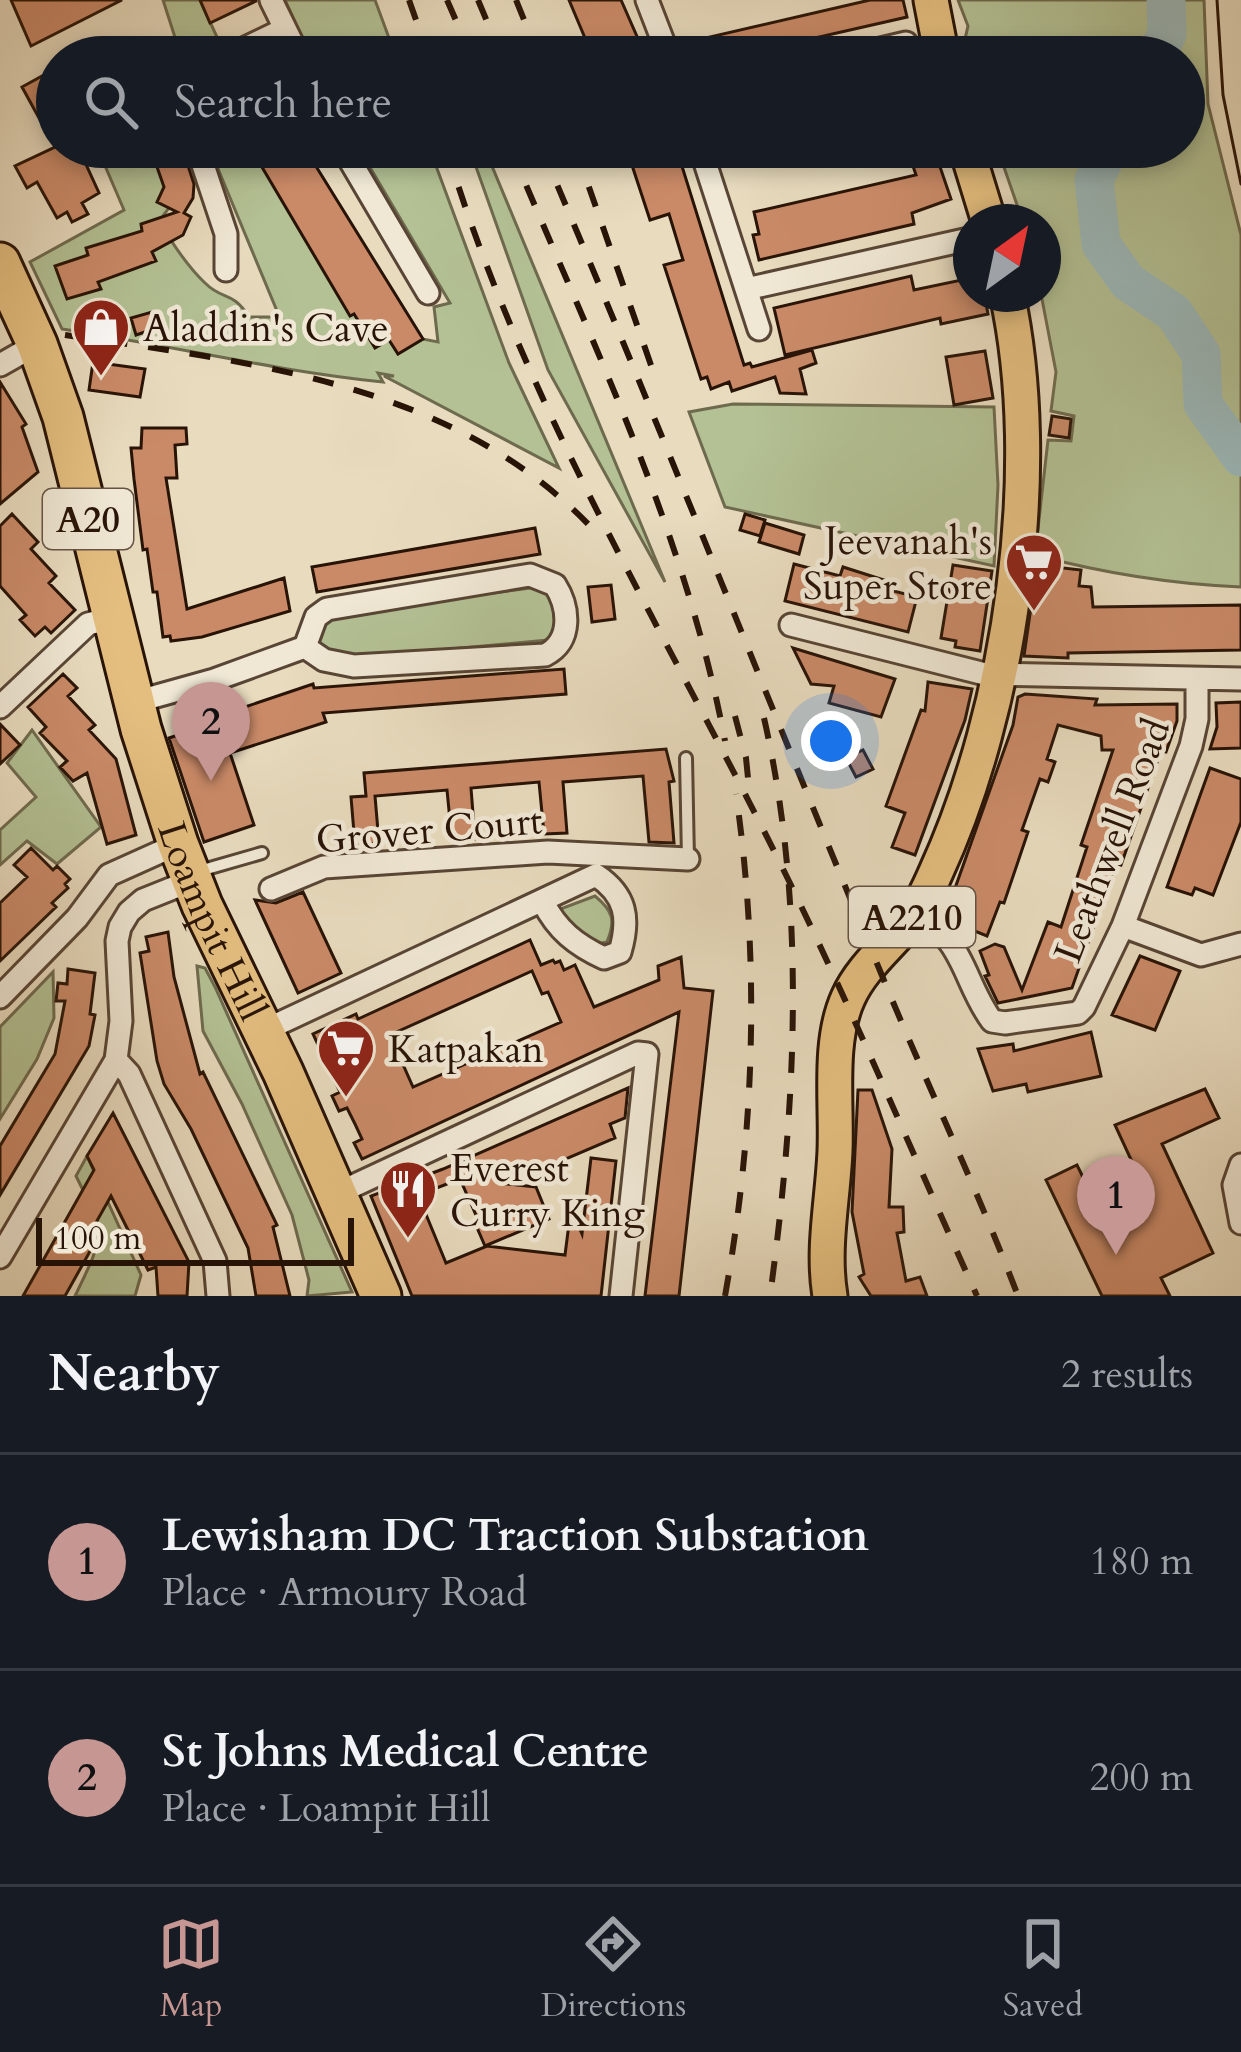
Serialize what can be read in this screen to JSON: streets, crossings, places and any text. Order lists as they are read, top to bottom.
{
  "streets": {
    "highway": ["A20", "Loampit Hill"],
    "main road": ["A2210"],
    "street": ["Grover Court", "Leathwell Road"]
  },
  "crossings": [
    ["A20", "Loampit Hill"],
    ["Leathwell Road", "A2210"]
  ],
  "places": {
    "shop": ["Aladdin's Cave"],
    "supermarket": ["Jeevanah's Super Store", "Katpakan"],
    "restaurant": ["Everest Curry King"]
  },
  "scale_bar": "100 m",
  "north": "top right",
  "page": {
    "search": "Search here",
    "pins": ["2", "1"],
    "scale": "100 m",
    "heading": ["Nearby", "2 results"],
    "list": [
      {
        "mark": "1",
        "name": "Lewisham DC Traction Substation",
        "note": "Place · Armoury Road",
        "value": "180 m"
      },
      {
        "mark": "2",
        "name": "St Johns Medical Centre",
        "note": "Place · Loampit Hill",
        "value": "200 m"
      }
    ],
    "nav": ["Map", "Directions", "Saved"]
  }
}
